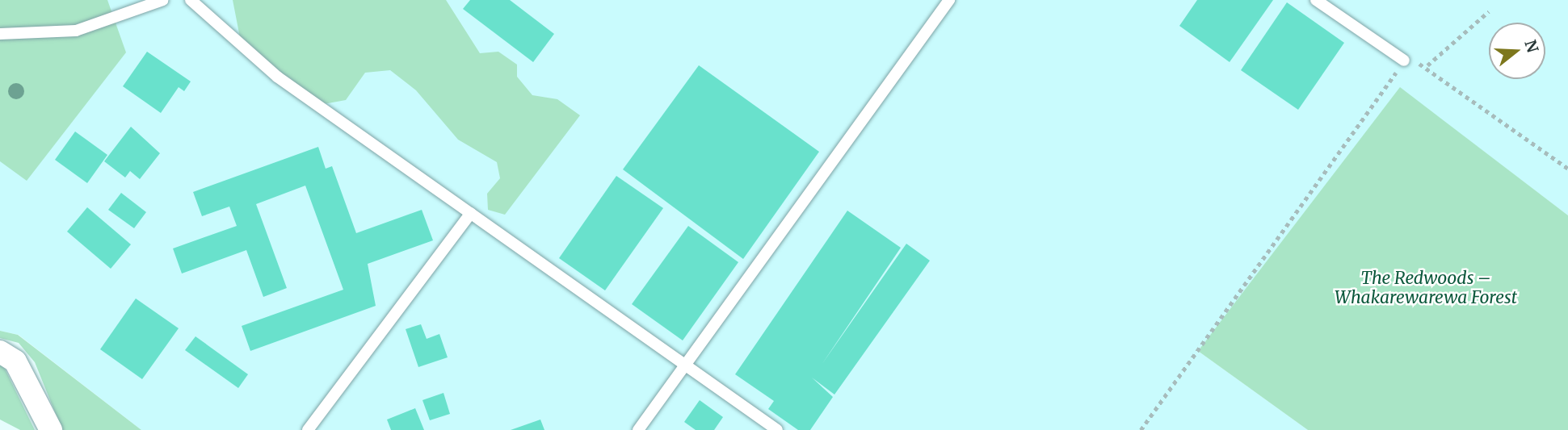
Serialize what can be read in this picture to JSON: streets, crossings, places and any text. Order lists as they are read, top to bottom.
{
  "parks": ["The Redwoods – Whakarewarewa Forest"],
  "north": "right"
}
